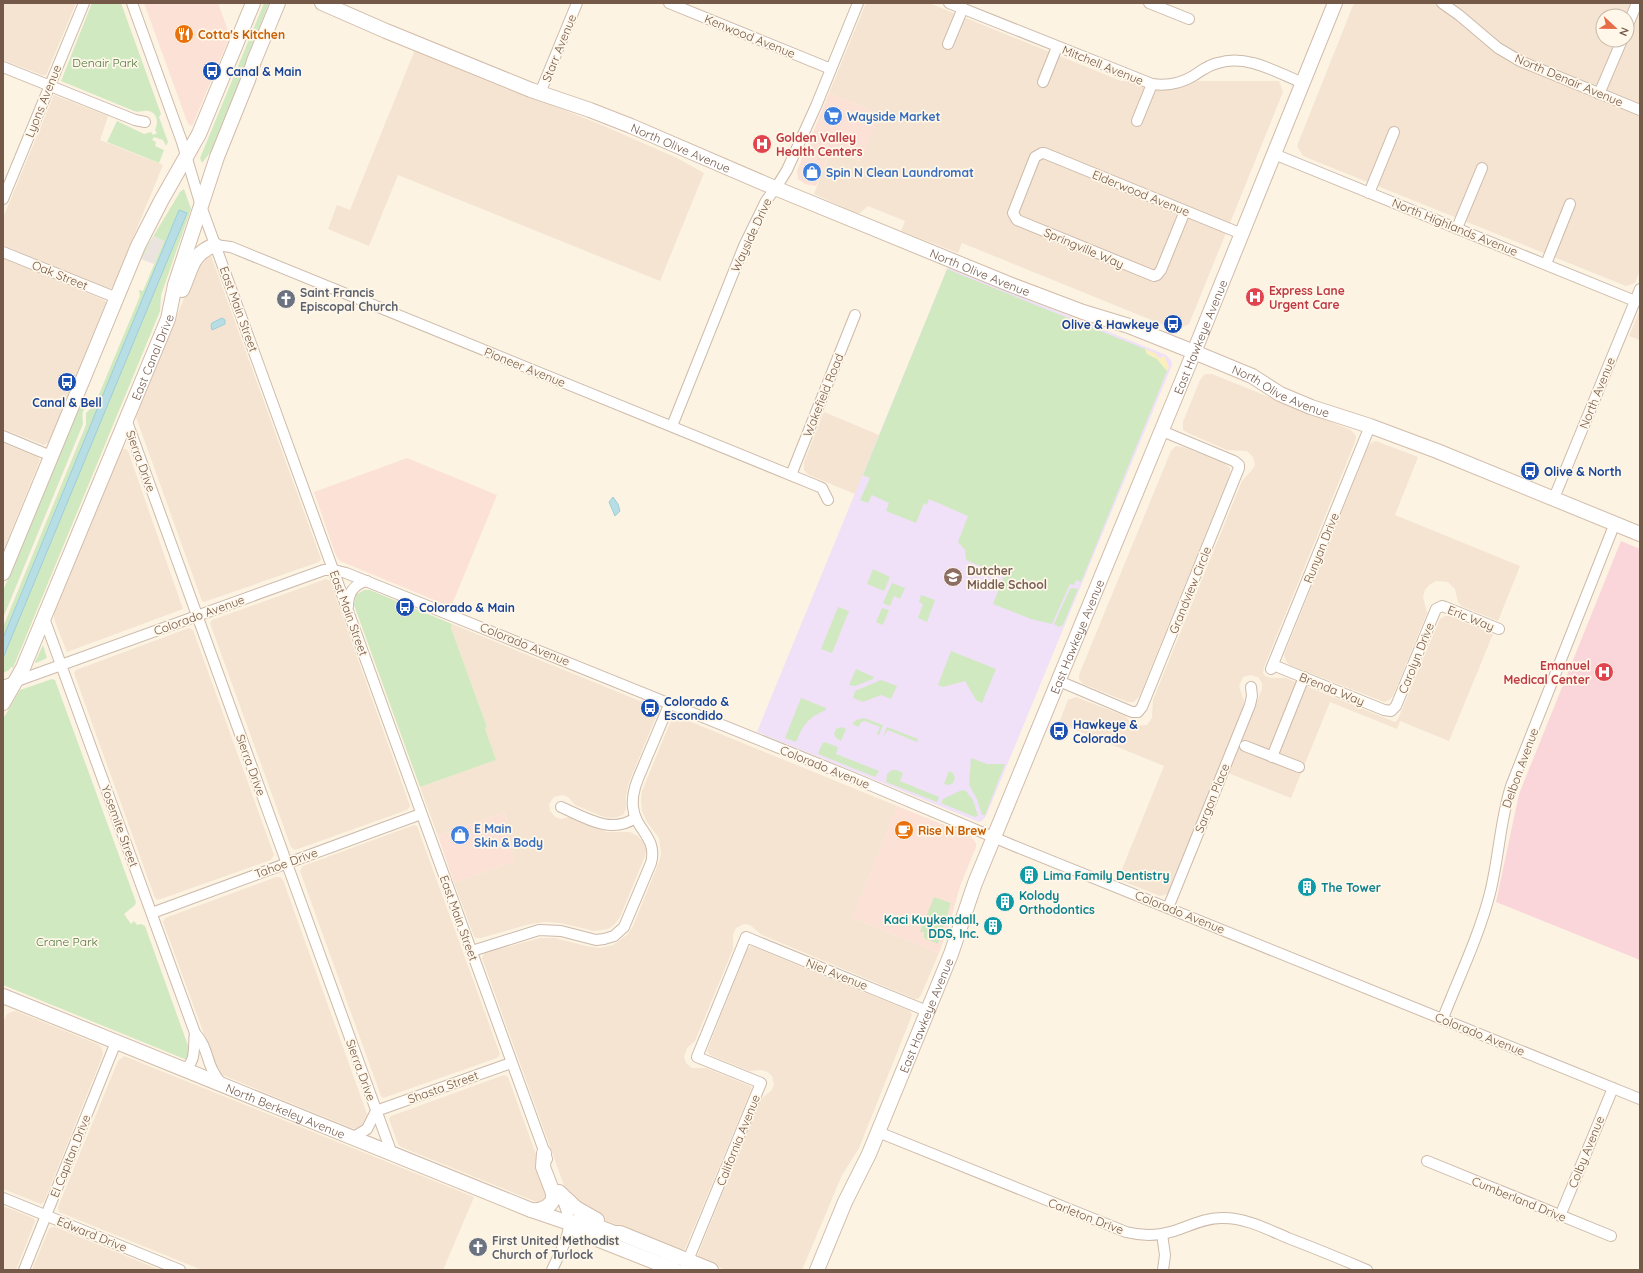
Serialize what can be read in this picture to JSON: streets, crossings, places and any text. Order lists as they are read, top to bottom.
{
  "streets": {
    "street": [
      "Kenwood Avenue",
      "Starr Avenue",
      "Mitchell Avenue",
      "North Denair Avenue",
      "Lyons Avenue",
      "North Olive Avenue",
      "Elderwood Avenue",
      "North Highlands Avenue",
      "Wayside Drive",
      "Springville Way",
      "Oak Street",
      "East Main Street",
      "East Hawkeye Avenue",
      "East Canal Drive",
      "Pioneer Avenue",
      "North Avenue",
      "Wakefield Road",
      "Sierra Drive",
      "Runyan Drive",
      "Grandview Circle",
      "Colorado Avenue",
      "Eric Way",
      "Carolyn Drive",
      "Brenda Way",
      "Delbon Avenue",
      "Sargon Place",
      "Yosemite Street",
      "Tahoe Drive",
      "Niel Avenue",
      "Shasta Street",
      "North Berkeley Avenue",
      "California Avenue",
      "Colby Avenue",
      "El Capitan Drive",
      "Cumberland Drive",
      "Carleton Drive",
      "Edward Drive"
    ]
  },
  "crossings": [
    ["Kenwood Avenue", "Wayside Drive"],
    ["Starr Avenue", "North Olive Avenue"],
    ["Mitchell Avenue", "East Hawkeye Avenue"],
    ["North Olive Avenue", "Wayside Drive"],
    ["North Olive Avenue", "East Hawkeye Avenue"],
    ["North Olive Avenue", "North Avenue"],
    ["North Olive Avenue", "Runyan Drive"],
    ["North Olive Avenue", "Delbon Avenue"],
    ["Elderwood Avenue", "Springville Way"],
    ["Elderwood Avenue", "East Hawkeye Avenue"],
    ["North Highlands Avenue", "East Hawkeye Avenue"],
    ["North Highlands Avenue", "North Avenue"],
    ["Wayside Drive", "Pioneer Avenue"],
    ["East Main Street", "East Canal Drive"],
    ["East Main Street", "Pioneer Avenue"],
    ["East Main Street", "Colorado Avenue"],
    ["East Main Street", "Tahoe Drive"],
    ["East Main Street", "Shasta Street"],
    ["East Main Street", "North Berkeley Avenue"],
    ["East Hawkeye Avenue", "Grandview Circle"],
    ["East Hawkeye Avenue", "Colorado Avenue"],
    ["East Hawkeye Avenue", "Niel Avenue"],
    ["East Hawkeye Avenue", "Carleton Drive"],
    ["East Canal Drive", "Sierra Drive"],
    ["East Canal Drive", "Colorado Avenue"],
    ["East Canal Drive", "Yosemite Street"],
    ["Pioneer Avenue", "Wakefield Road"],
    ["Sierra Drive", "Colorado Avenue"],
    ["Sierra Drive", "Tahoe Drive"],
    ["Sierra Drive", "Shasta Street"],
    ["Sierra Drive", "North Berkeley Avenue"],
    ["Runyan Drive", "Brenda Way"],
    ["Colorado Avenue", "Delbon Avenue"],
    ["Colorado Avenue", "Sargon Place"],
    ["Colorado Avenue", "Yosemite Street"],
    ["Colorado Avenue", "Colby Avenue"],
    ["Eric Way", "Carolyn Drive"],
    ["Carolyn Drive", "Brenda Way"],
    ["Yosemite Street", "Tahoe Drive"],
    ["Yosemite Street", "North Berkeley Avenue"],
    ["Niel Avenue", "California Avenue"],
    ["North Berkeley Avenue", "California Avenue"],
    ["North Berkeley Avenue", "El Capitan Drive"],
    ["Colby Avenue", "Cumberland Drive"],
    ["El Capitan Drive", "Edward Drive"]
  ],
  "parks": ["Denair Park", "Crane Park"],
  "places": {
    "restaurant": ["Cotta's Kitchen"],
    "bus stop": [
      "Canal & Main",
      "Olive & Hawkeye",
      "Canal & Bell",
      "Olive & North",
      "Colorado & Main",
      "Colorado & Escondido",
      "Hawkeye & Colorado"
    ],
    "supermarket": ["Wayside Market"],
    "hospital": ["Golden Valley Health Centers", "Express Lane Urgent Care", "Emanuel Medical Center"],
    "shop": ["Spin N Clean Laundromat", "E Main Skin & Body"],
    "church": ["Saint Francis Episcopal Church", "First United Methodist Church of Turlock"],
    "school or university": ["Dutcher Middle School"],
    "cafe": ["Rise N Brew"],
    "building": [
      "Lima Family Dentistry",
      "The Tower",
      "Kolody Orthodontics",
      "Kaci Kuykendall, DDS, Inc."
    ]
  },
  "north": "right"
}
